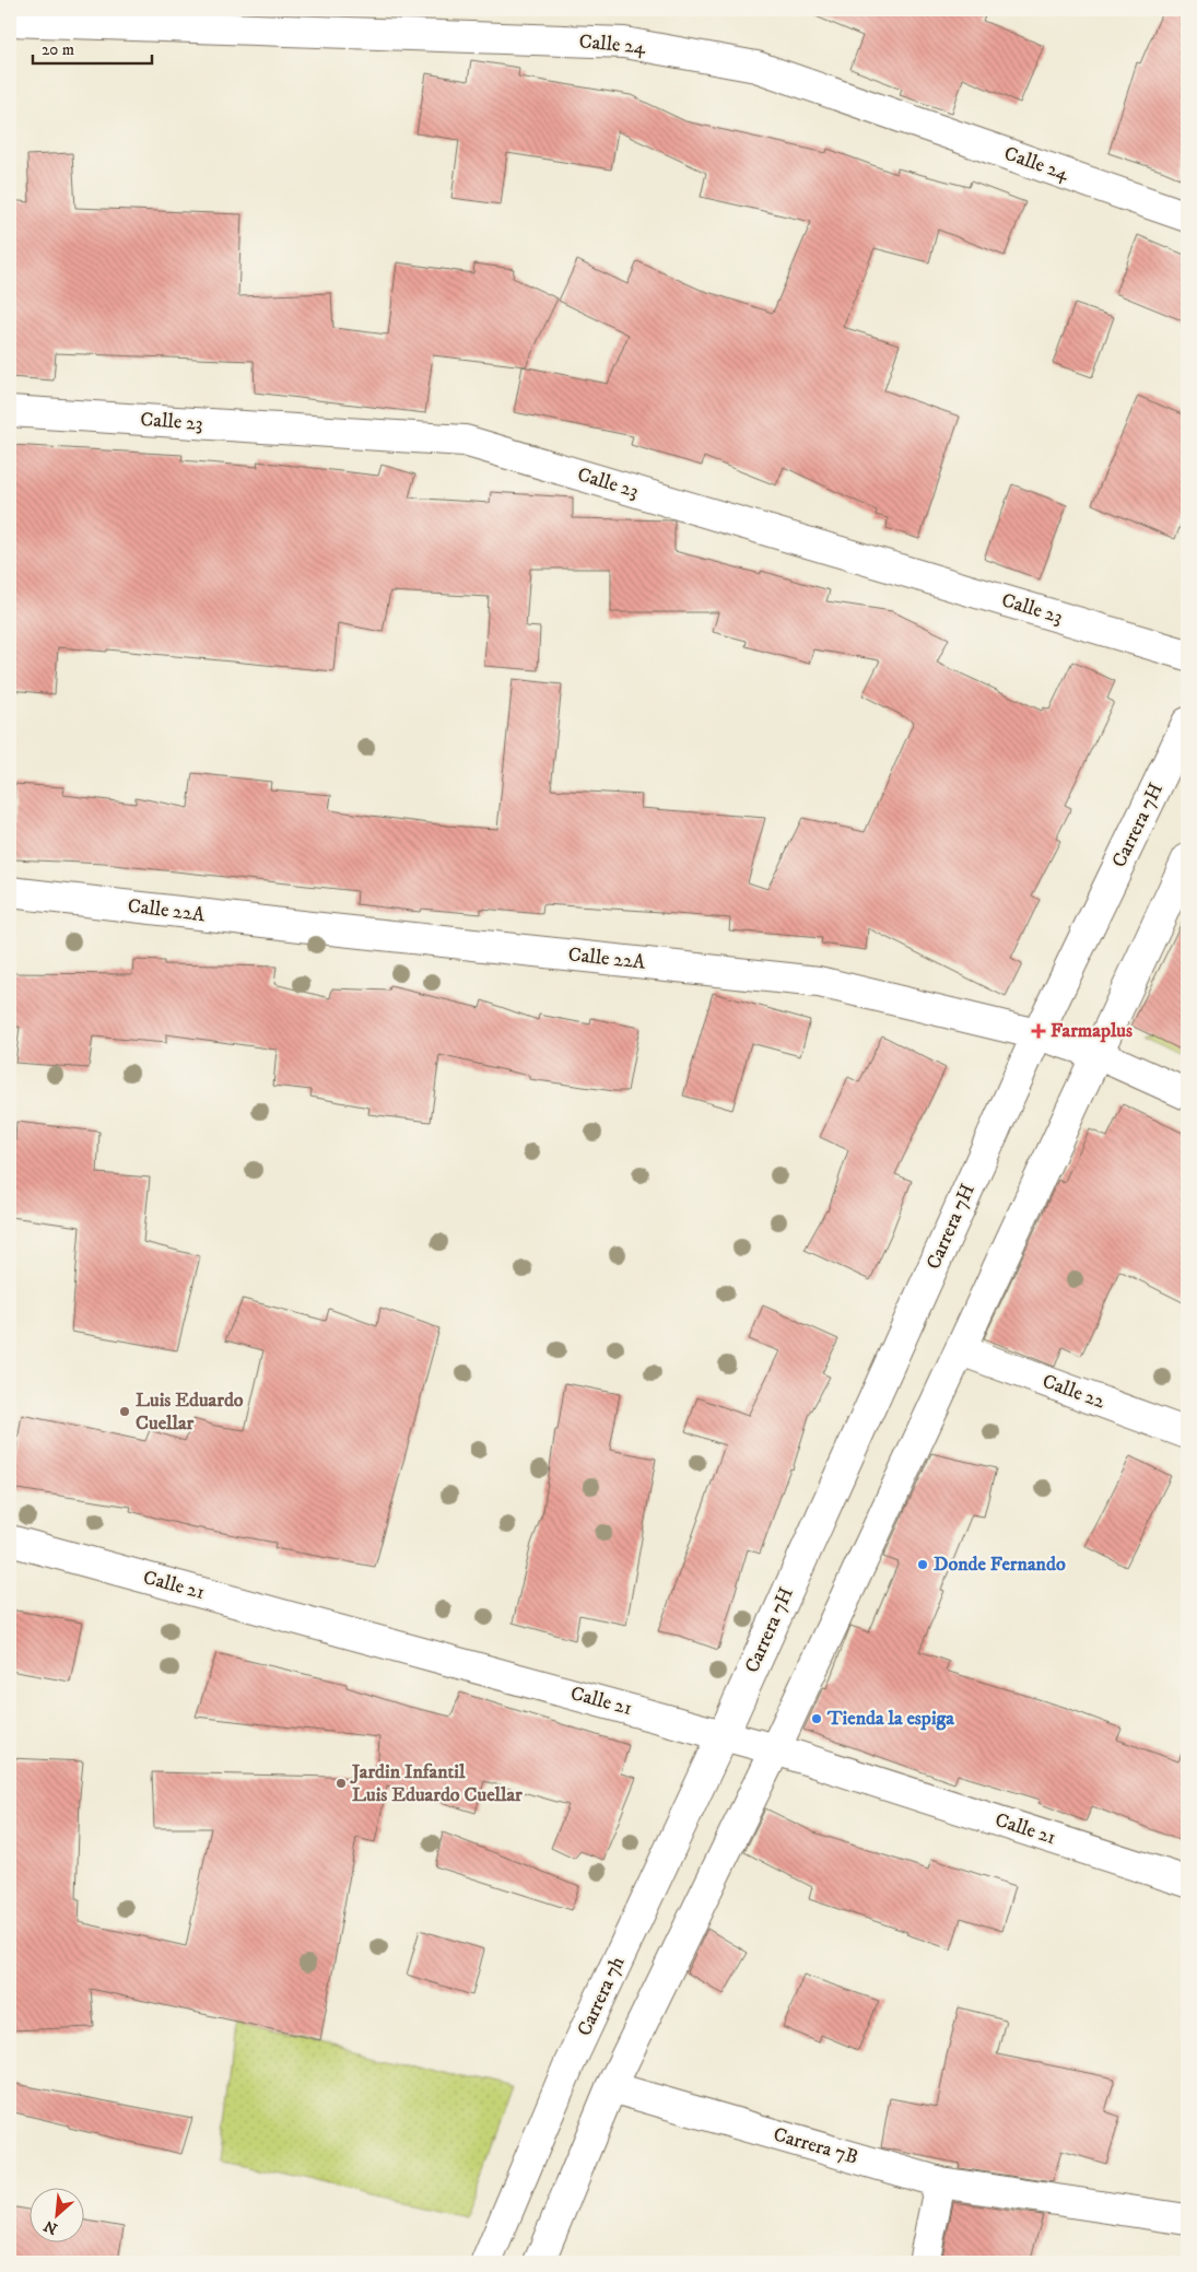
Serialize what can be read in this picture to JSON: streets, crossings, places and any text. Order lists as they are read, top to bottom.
{
  "streets": {
    "street": [
      "Calle 24",
      "Calle 23",
      "Carrera 7H",
      "Calle 22A",
      "Calle 22",
      "Calle 21",
      "Carrera 7h",
      "Carrera 7B"
    ]
  },
  "crossings": [
    ["Carrera 7H", "Calle 22A"],
    ["Carrera 7H", "Calle 21"],
    ["Carrera 7H", "Carrera 7h"],
    ["Calle 21", "Carrera 7h"]
  ],
  "places": {
    "health": ["Farmaplus"],
    "other": [
      "Luis Eduardo Cuellar",
      "Donde Fernando",
      "Tienda la espiga",
      "Jardin Infantil Luis Eduardo Cuellar"
    ]
  },
  "scale_bar": "20 m",
  "north": "bottom left"
}
